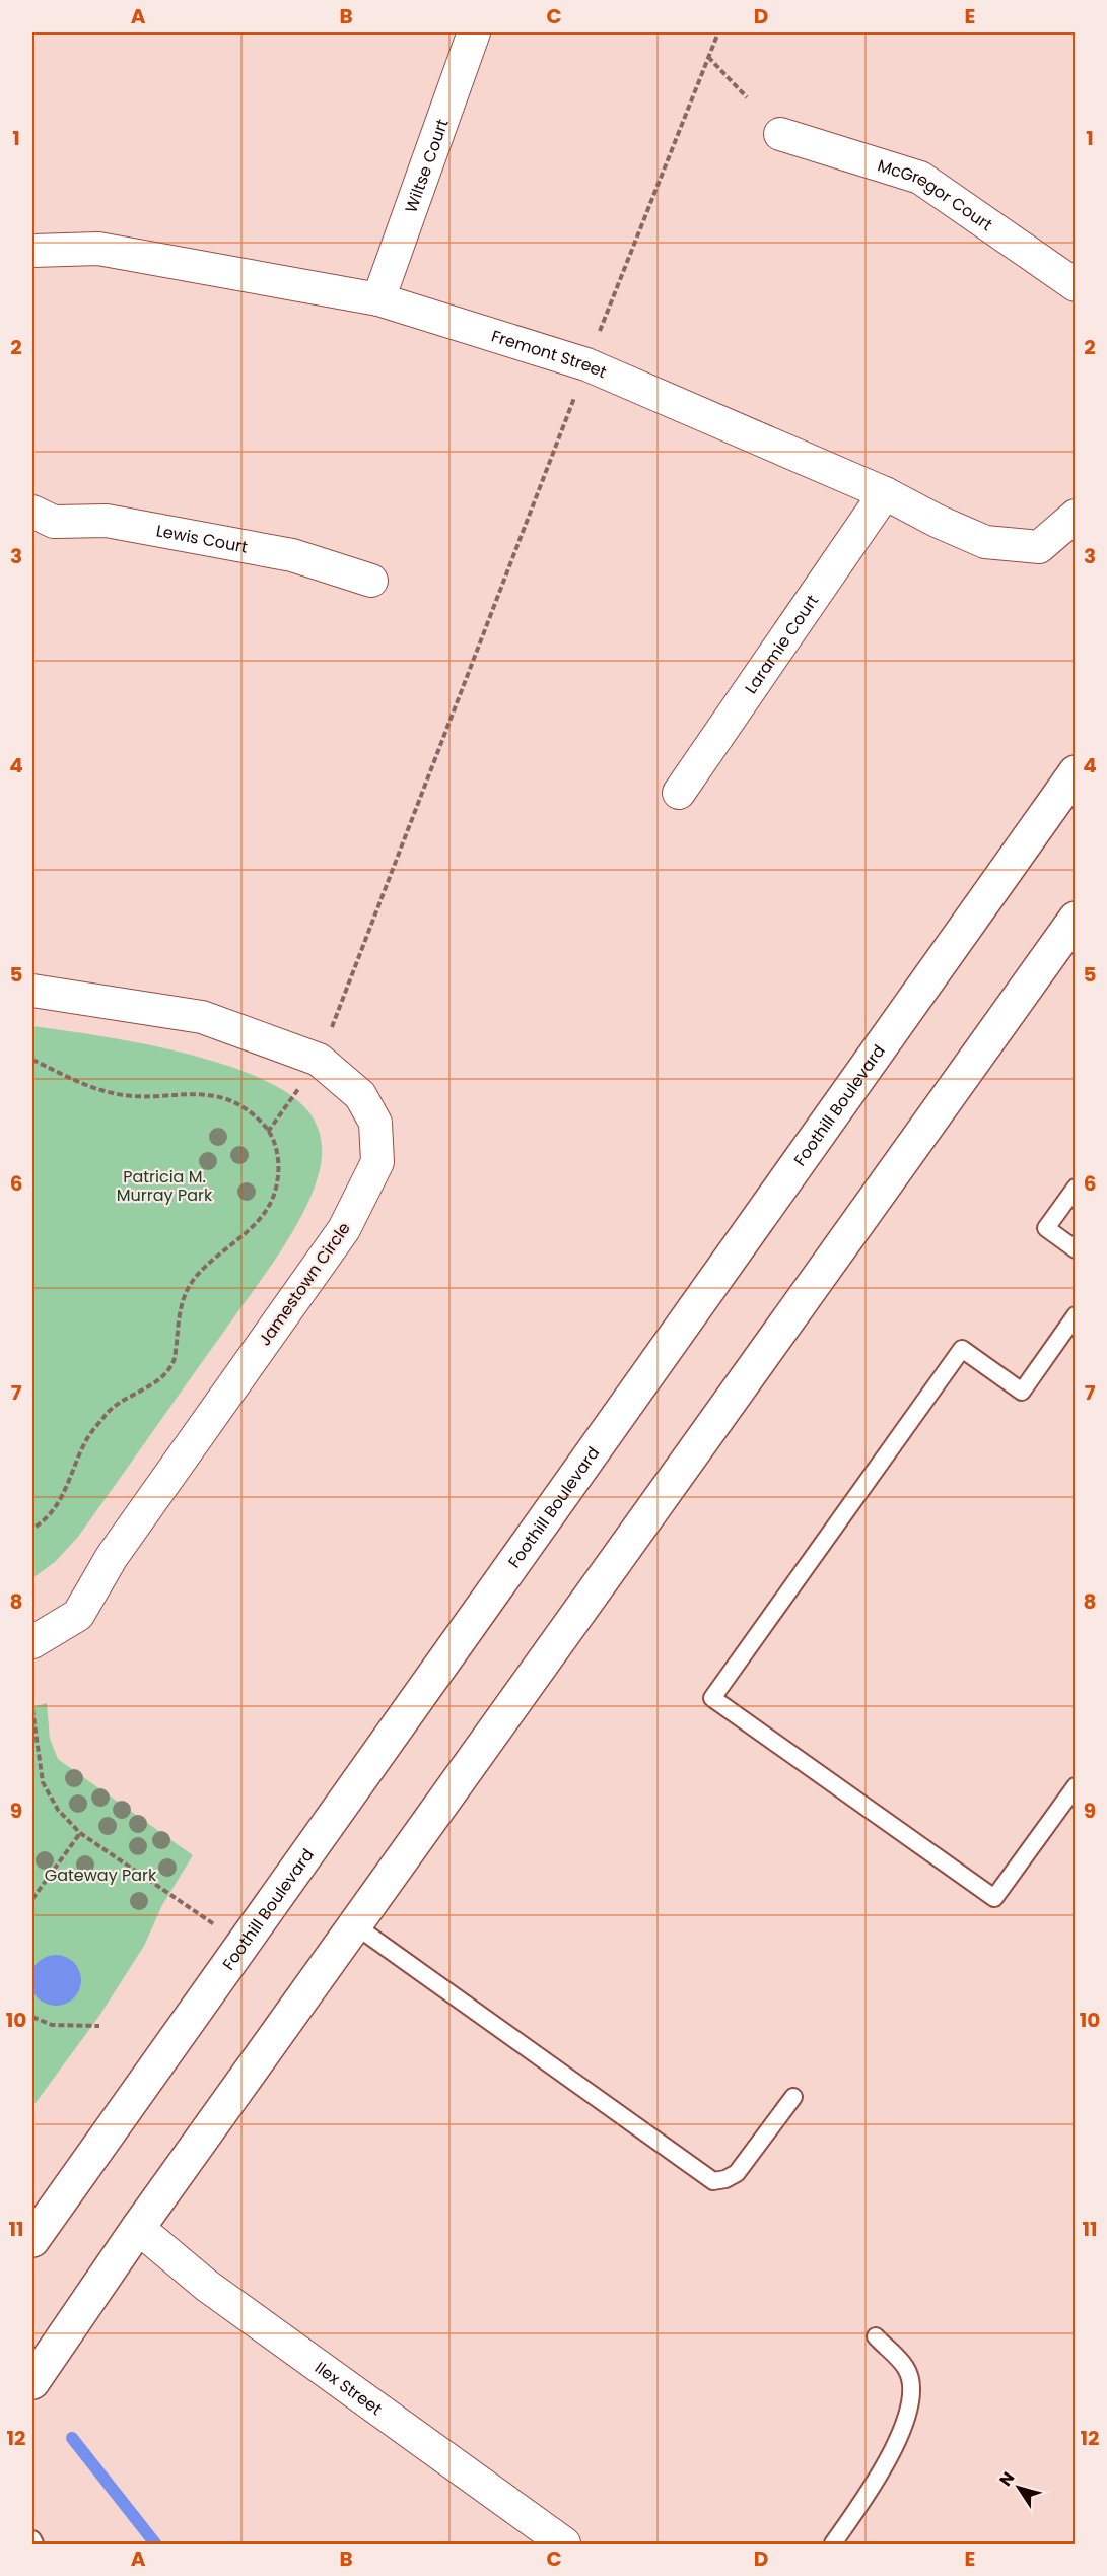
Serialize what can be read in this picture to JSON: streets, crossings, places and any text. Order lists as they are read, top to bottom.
{
  "streets": {
    "main road": ["Foothill Boulevard"],
    "street": [
      "Wiltse Court",
      "McGregor Court",
      "Fremont Street",
      "Lewis Court",
      "Laramie Court",
      "Jamestown Circle",
      "Ilex Street"
    ]
  },
  "crossings": [
    ["Wiltse Court", "Fremont Street"],
    ["Fremont Street", "Laramie Court"]
  ],
  "parks": ["Patricia M. Murray Park", "Gateway Park"],
  "north": "top left",
  "grid": {
    "columns": [
      "A",
      "B",
      "C",
      "D",
      "E"
    ],
    "rows": [
      "1",
      "2",
      "3",
      "4",
      "5",
      "6",
      "7",
      "8",
      "9",
      "10",
      "11",
      "12"
    ]
  }
}
